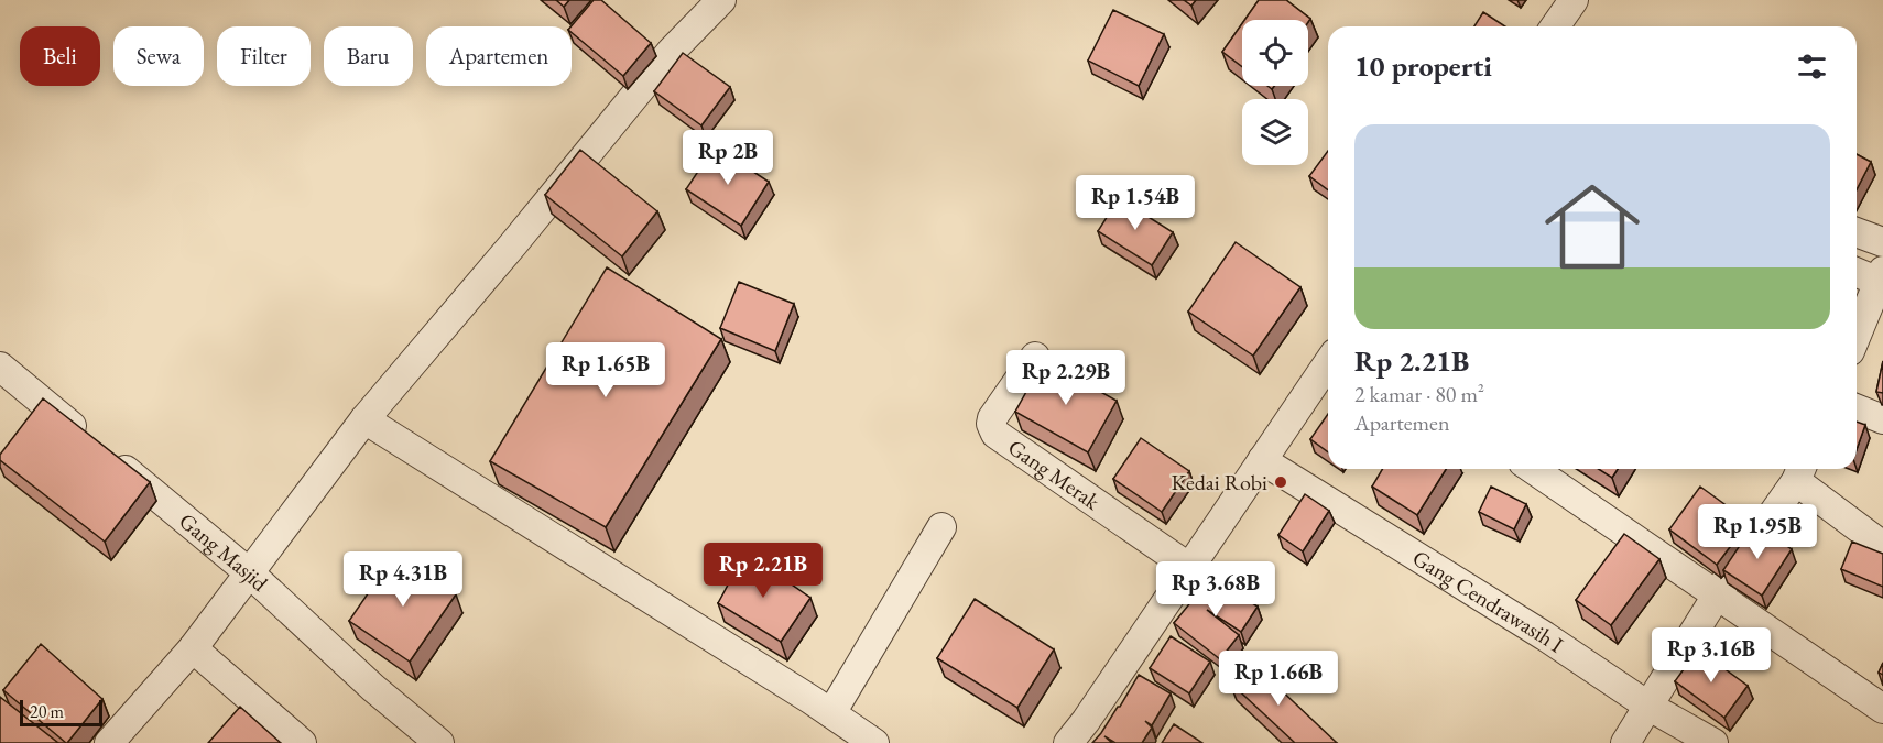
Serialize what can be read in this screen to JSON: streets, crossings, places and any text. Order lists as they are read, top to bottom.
{
  "streets": {
    "street": ["Gang Merak", "Gang Masjid", "Gang Cendrawasih I"]
  },
  "places": ["Kedai Robi"],
  "scale_bar": "20 m",
  "page": {
    "chip": [
      "Beli",
      "Sewa",
      "Filter",
      "Baru",
      "Apartemen"
    ],
    "heading": "10 properti",
    "list": [
      {
        "name": "Rp 2.21B",
        "note": "2 kamar · 80 m² · Apartemen"
      }
    ],
    "price": [
      "Rp 2B",
      "Rp 1.54B",
      "Rp 1.65B",
      "Rp 2.29B",
      "Rp 1.95B",
      "Rp 2.21B",
      "Rp 4.31B",
      "Rp 3.68B",
      "Rp 3.16B",
      "Rp 1.66B"
    ],
    "scale": "20 m"
  }
}
